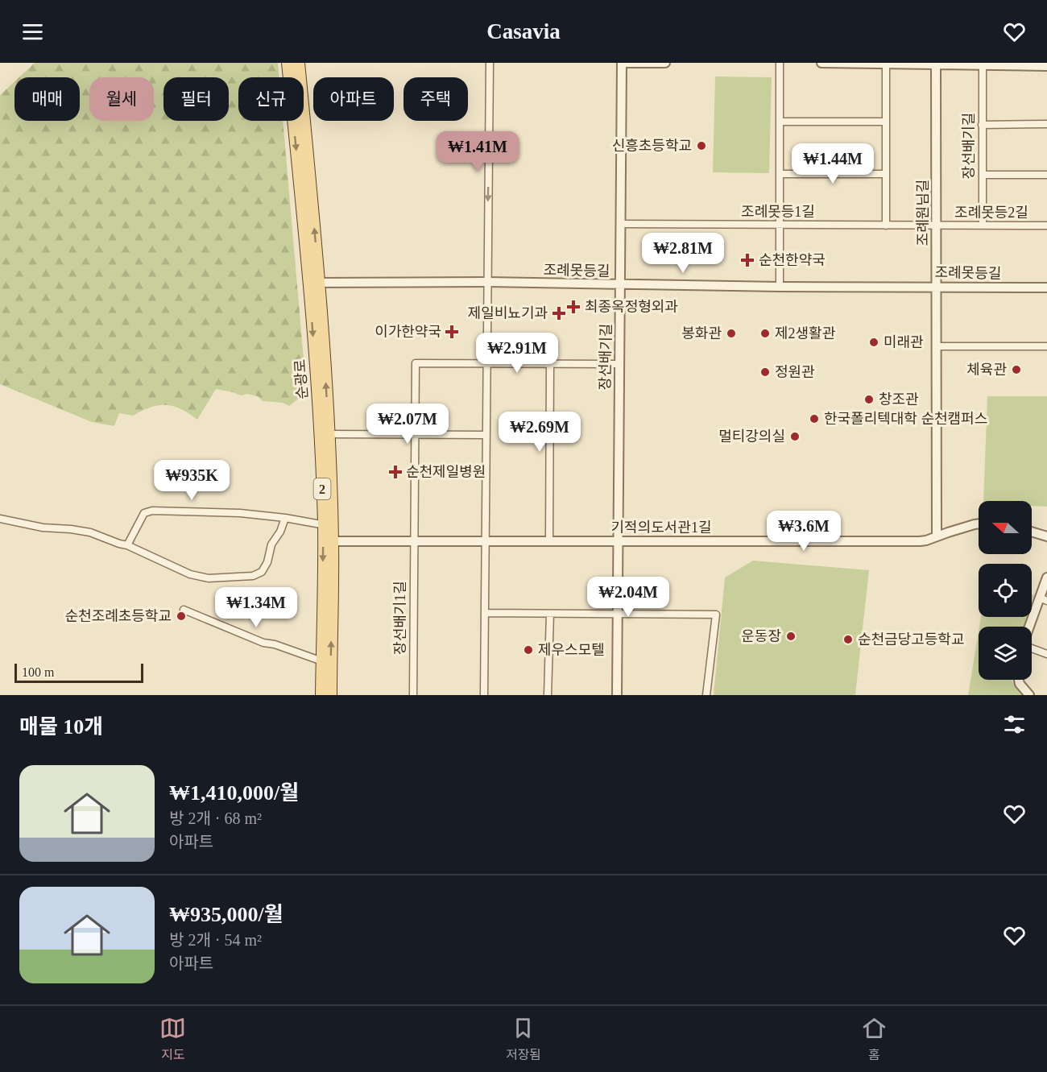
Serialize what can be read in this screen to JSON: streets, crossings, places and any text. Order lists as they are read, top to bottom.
{
  "streets": {
    "main road": ["순광로", "2"],
    "street": [
      "장선배기길",
      "조례못등1길",
      "조례원님길",
      "조례못등2길",
      "조례못등길",
      "기적의도서관1길",
      "장선배기1길"
    ]
  },
  "crossings": [
    ["장선배기길", "조례못등1길"],
    ["장선배기길", "조례못등2길"],
    ["장선배기길", "조례못등길"],
    ["장선배기길", "기적의도서관1길"],
    ["조례못등1길", "조례원님길"],
    ["조례못등1길", "조례못등2길"],
    ["조례원님길", "조례못등2길"],
    ["조례원님길", "조례못등길"],
    ["조례원님길", "기적의도서관1길"],
    ["조례못등길", "순광로"],
    ["순광로", "기적의도서관1길"],
    ["기적의도서관1길", "장선배기1길"]
  ],
  "places": {
    "other": [
      "신흥초등학교",
      "봉화관",
      "제2생활관",
      "미래관",
      "체육관",
      "정원관",
      "창조관",
      "한국폴리텍대학 순천캠퍼스",
      "멀티강의실",
      "순천조례초등학교",
      "운동장",
      "순천금당고등학교",
      "제우스모텔"
    ],
    "health": [
      "순천한약국",
      "최종옥정형외과",
      "제일비뇨기과",
      "이가한약국",
      "순천제일병원"
    ]
  },
  "scale_bar": "100 m",
  "north": "left",
  "page": {
    "header": "Casavia",
    "chip": [
      "매매",
      "월세",
      "필터",
      "신규",
      "아파트",
      "주택"
    ],
    "price": [
      "₩1.41M",
      "₩1.44M",
      "₩2.81M",
      "₩2.91M",
      "₩2.07M",
      "₩2.69M",
      "₩935K",
      "₩3.6M",
      "₩2.04M",
      "₩1.34M"
    ],
    "scale": "100 m",
    "heading": "매물 10개",
    "list": [
      {
        "name": "₩1,410,000/월",
        "note": "방 2개 · 68 m² · 아파트"
      },
      {
        "name": "₩935,000/월",
        "note": "방 2개 · 54 m² · 아파트"
      }
    ],
    "tabs": ["지도", "저장됨", "홈"]
  }
}
